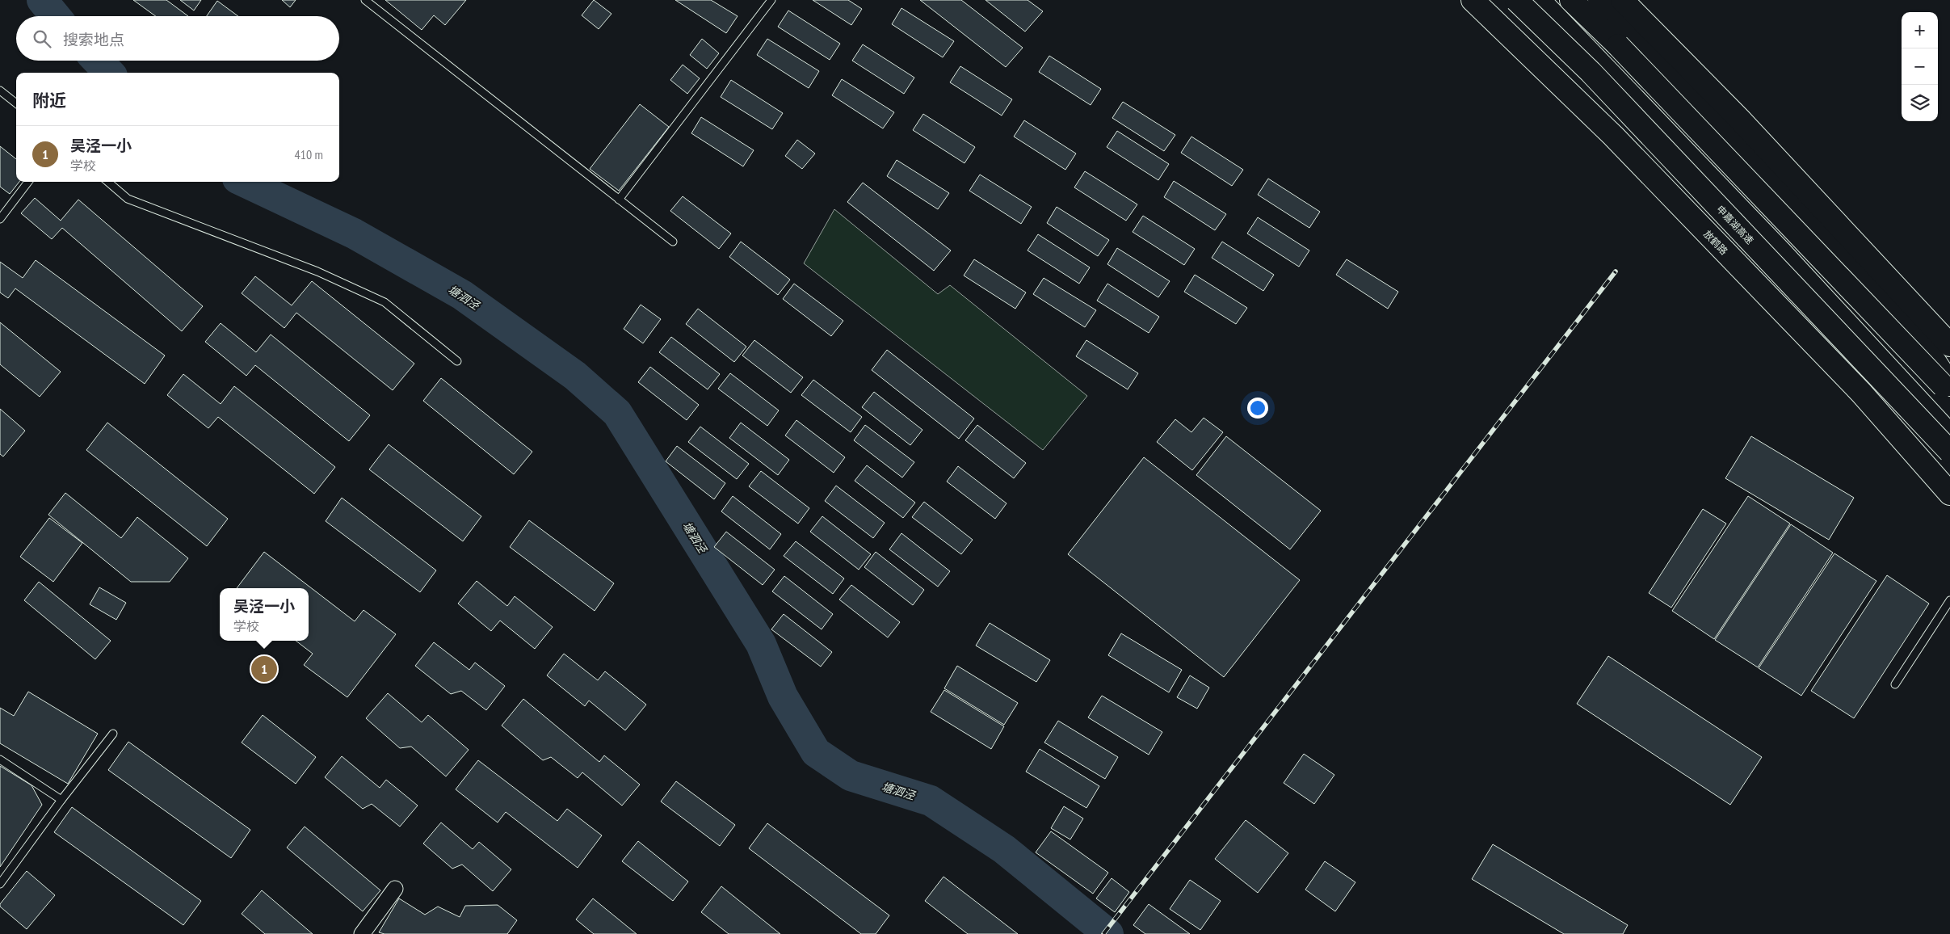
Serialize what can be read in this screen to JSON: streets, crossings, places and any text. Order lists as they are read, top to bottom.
{
  "streets": {
    "main road": ["申嘉湖高速", "放鹤路"]
  },
  "water": ["塘泗泾"],
  "page": {
    "map_buttons": ["+", "−"],
    "search": "搜索地点",
    "heading": "附近",
    "list": [
      {
        "mark": "1",
        "name": "吴泾一小",
        "note": "学校",
        "value": "410 m"
      }
    ],
    "popup": ["吴泾一小", "学校"],
    "pins": "1"
  }
}
